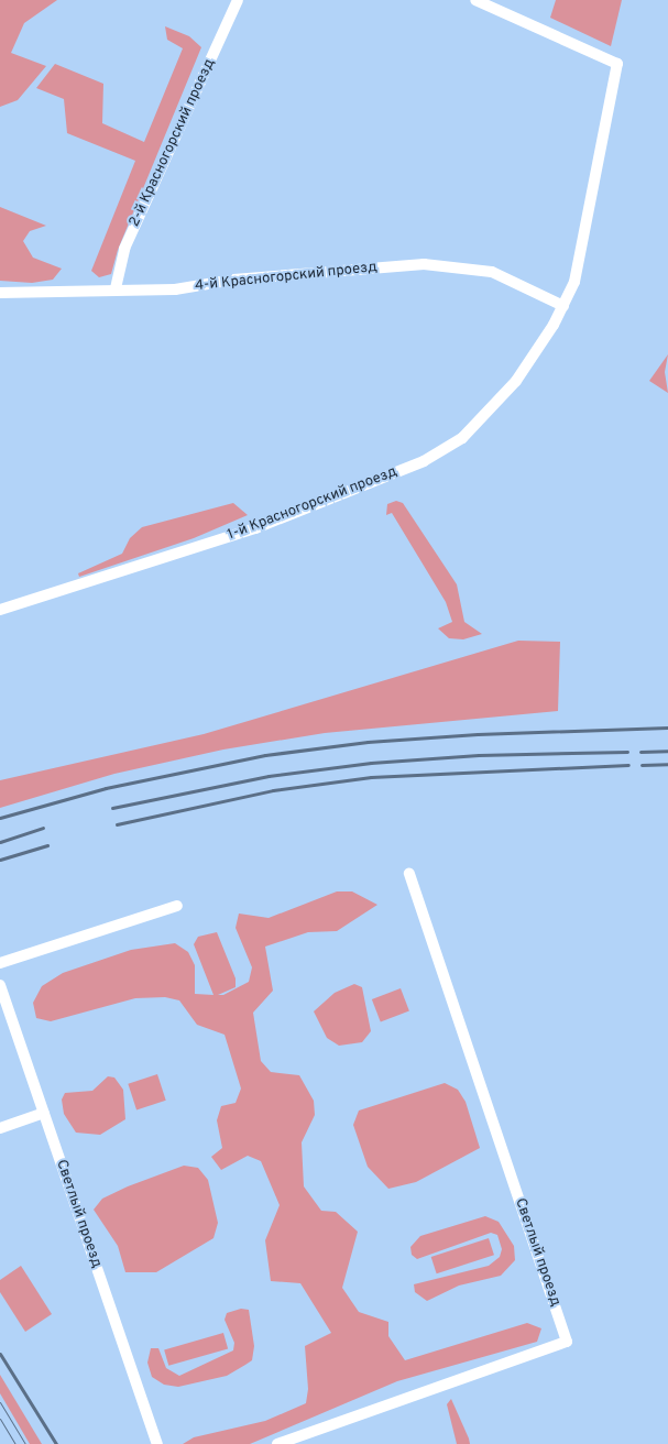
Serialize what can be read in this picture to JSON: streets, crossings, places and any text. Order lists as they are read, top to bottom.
{
  "streets": {
    "street": [
      "2-й Красногорский проезд",
      "4-й Красногорский проезд",
      "1-й Красногорский проезд",
      "Светлый проезд"
    ]
  },
  "crossings": [
    ["2-й Красногорский проезд", "4-й Красногорский проезд"],
    ["4-й Красногорский проезд", "1-й Красногорский проезд"]
  ]
}
